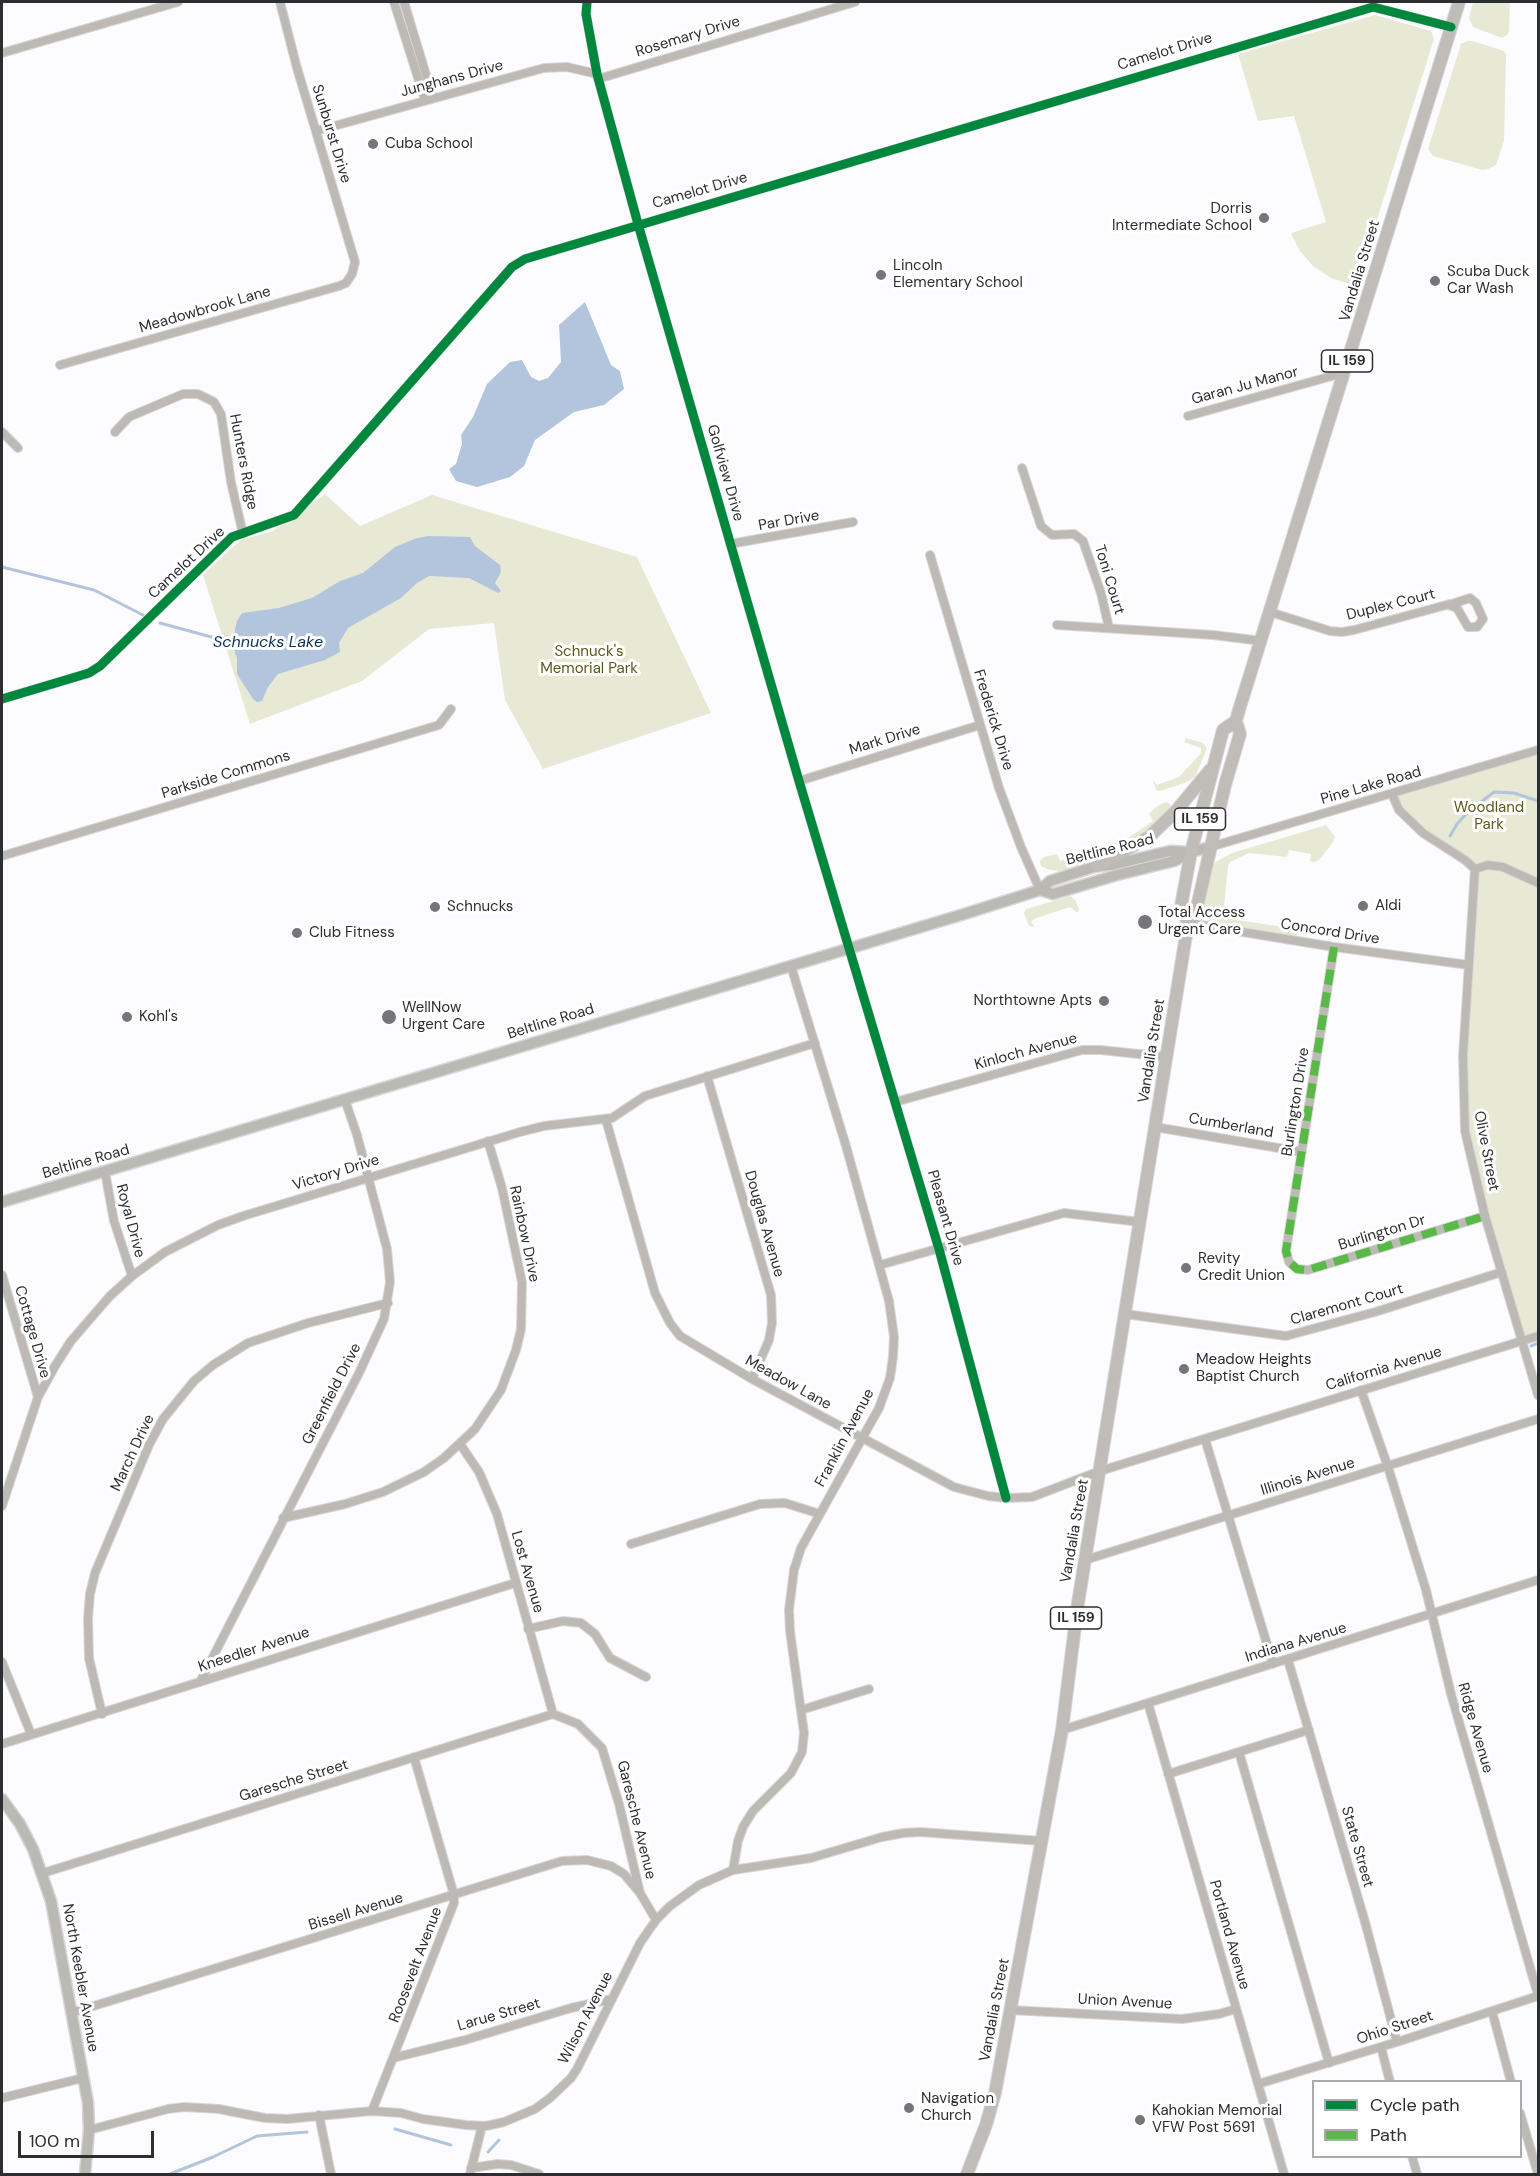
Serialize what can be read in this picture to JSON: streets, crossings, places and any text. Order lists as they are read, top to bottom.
{
  "streets": {
    "main road": [
      "Vandalia Street",
      "IL 159",
      "Beltline Road",
      "North Keebler Avenue"
    ],
    "street": [
      "Rosemary Drive",
      "Camelot Drive",
      "Junghans Drive",
      "Sunburst Drive",
      "Meadowbrook Lane",
      "Garan Ju Manor",
      "Hunters Ridge",
      "Golfview Drive",
      "Par Drive",
      "Toni Court",
      "Duplex Court",
      "Frederick Drive",
      "Mark Drive",
      "Parkside Commons",
      "Pine Lake Road",
      "Concord Drive",
      "Kinloch Avenue",
      "Burlington Drive",
      "Cumberland",
      "Olive Street",
      "Victory Drive",
      "Pleasant Drive",
      "Royal Drive",
      "Douglas Avenue",
      "Burlington Dr",
      "Rainbow Drive",
      "Claremont Court",
      "Cottage Drive",
      "California Avenue",
      "Meadow Lane",
      "Greenfield Drive",
      "Franklin Avenue",
      "March Drive",
      "Illinois Avenue",
      "Lost Avenue",
      "Indiana Avenue",
      "Kneedler Avenue",
      "Ridge Avenue",
      "Garesche Street",
      "Garesche Avenue",
      "State Street",
      "Bissell Avenue",
      "Portland Avenue",
      "Roosevelt Avenue",
      "Union Avenue",
      "Larue Street",
      "Wilson Avenue",
      "Ohio Street"
    ]
  },
  "crossings": [
    ["Rosemary Drive", "Junghans Drive"],
    ["Rosemary Drive", "Golfview Drive"],
    ["Camelot Drive", "Vandalia Street"],
    ["Camelot Drive", "Hunters Ridge"],
    ["Camelot Drive", "Golfview Drive"],
    ["Junghans Drive", "Sunburst Drive"],
    ["Junghans Drive", "Golfview Drive"],
    ["Sunburst Drive", "Meadowbrook Lane"],
    ["Vandalia Street", "Garan Ju Manor"],
    ["Vandalia Street", "Toni Court"],
    ["Vandalia Street", "Duplex Court"],
    ["Vandalia Street", "Pine Lake Road"],
    ["Vandalia Street", "Beltline Road"],
    ["Vandalia Street", "Concord Drive"],
    ["Vandalia Street", "Kinloch Avenue"],
    ["Vandalia Street", "Cumberland"],
    ["Vandalia Street", "Claremont Court"],
    ["Vandalia Street", "California Avenue"],
    ["Vandalia Street", "Meadow Lane"],
    ["Vandalia Street", "Illinois Avenue"],
    ["Vandalia Street", "Indiana Avenue"],
    ["Vandalia Street", "Union Avenue"],
    ["Vandalia Street", "Wilson Avenue"],
    ["Golfview Drive", "Par Drive"],
    ["Golfview Drive", "Mark Drive"],
    ["Golfview Drive", "Beltline Road"],
    ["Golfview Drive", "Pleasant Drive"],
    ["Frederick Drive", "Mark Drive"],
    ["Frederick Drive", "Beltline Road"],
    ["Pine Lake Road", "Beltline Road"],
    ["Beltline Road", "Pleasant Drive"],
    ["Beltline Road", "Royal Drive"],
    ["Beltline Road", "Greenfield Drive"],
    ["Beltline Road", "Franklin Avenue"],
    ["Concord Drive", "Burlington Drive"],
    ["Concord Drive", "Olive Street"],
    ["Kinloch Avenue", "Pleasant Drive"],
    ["Burlington Drive", "Cumberland"],
    ["Burlington Drive", "Burlington Dr"],
    ["Olive Street", "Burlington Dr"],
    ["Olive Street", "Claremont Court"],
    ["Olive Street", "California Avenue"],
    ["Victory Drive", "Royal Drive"],
    ["Victory Drive", "Douglas Avenue"],
    ["Victory Drive", "Rainbow Drive"],
    ["Victory Drive", "Cottage Drive"],
    ["Victory Drive", "Meadow Lane"],
    ["Victory Drive", "Greenfield Drive"],
    ["Victory Drive", "Franklin Avenue"],
    ["Pleasant Drive", "Meadow Lane"],
    ["Douglas Avenue", "Meadow Lane"],
    ["Rainbow Drive", "Greenfield Drive"],
    ["Rainbow Drive", "Lost Avenue"],
    ["California Avenue", "Meadow Lane"],
    ["California Avenue", "Ridge Avenue"],
    ["Meadow Lane", "Franklin Avenue"],
    ["Greenfield Drive", "March Drive"],
    ["Greenfield Drive", "Kneedler Avenue"],
    ["Franklin Avenue", "Wilson Avenue"],
    ["March Drive", "Kneedler Avenue"],
    ["Illinois Avenue", "Ridge Avenue"],
    ["Lost Avenue", "Kneedler Avenue"],
    ["Lost Avenue", "Garesche Street"],
    ["Lost Avenue", "Garesche Avenue"],
    ["Indiana Avenue", "Ridge Avenue"],
    ["Indiana Avenue", "State Street"],
    ["Indiana Avenue", "Portland Avenue"],
    ["Ridge Avenue", "Ohio Street"],
    ["Garesche Street", "Garesche Avenue"],
    ["Garesche Street", "Roosevelt Avenue"],
    ["Garesche Street", "North Keebler Avenue"],
    ["Garesche Avenue", "Bissell Avenue"],
    ["Garesche Avenue", "Wilson Avenue"],
    ["State Street", "Ohio Street"],
    ["Bissell Avenue", "Roosevelt Avenue"],
    ["Bissell Avenue", "North Keebler Avenue"],
    ["Portland Avenue", "Union Avenue"],
    ["Portland Avenue", "Ohio Street"],
    ["Roosevelt Avenue", "Larue Street"],
    ["Roosevelt Avenue", "Wilson Avenue"],
    ["North Keebler Avenue", "Wilson Avenue"],
    ["Larue Street", "Wilson Avenue"]
  ],
  "water": ["Schnucks Lake"],
  "parks": ["Schnuck's Memorial Park", "Woodland Park"],
  "places": [
    "Cuba School",
    "Dorris Intermediate School",
    "Lincoln Elementary School",
    "Scuba Duck Car Wash",
    "Aldi",
    "Schnucks",
    "Total Access Urgent Care",
    "Club Fitness",
    "Northtowne Apts",
    "Kohl's",
    "WellNow Urgent Care",
    "Revity Credit Union",
    "Meadow Heights Baptist Church",
    "Navigation Church",
    "Kahokian Memorial VFW Post 5691"
  ],
  "legend": ["Cycle path", "Path"],
  "scale_bar": "100 m"
}
